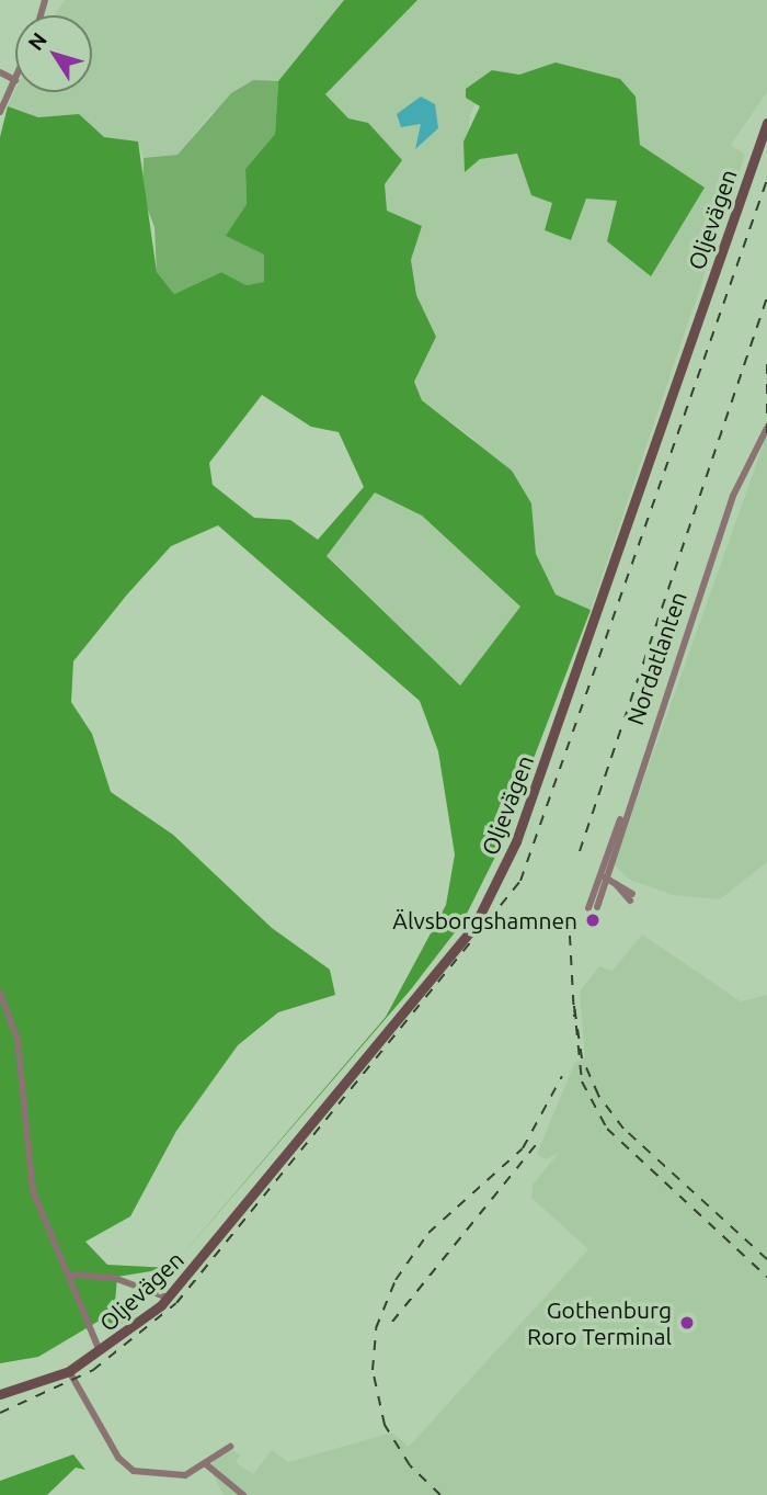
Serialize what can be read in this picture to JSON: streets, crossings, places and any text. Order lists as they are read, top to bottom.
{
  "streets": {
    "street": ["Oljevägen", "Nordatlanten"]
  },
  "places": ["Älvsborgshamnen", "Gothenburg Roro Terminal"],
  "north": "top left"
}
